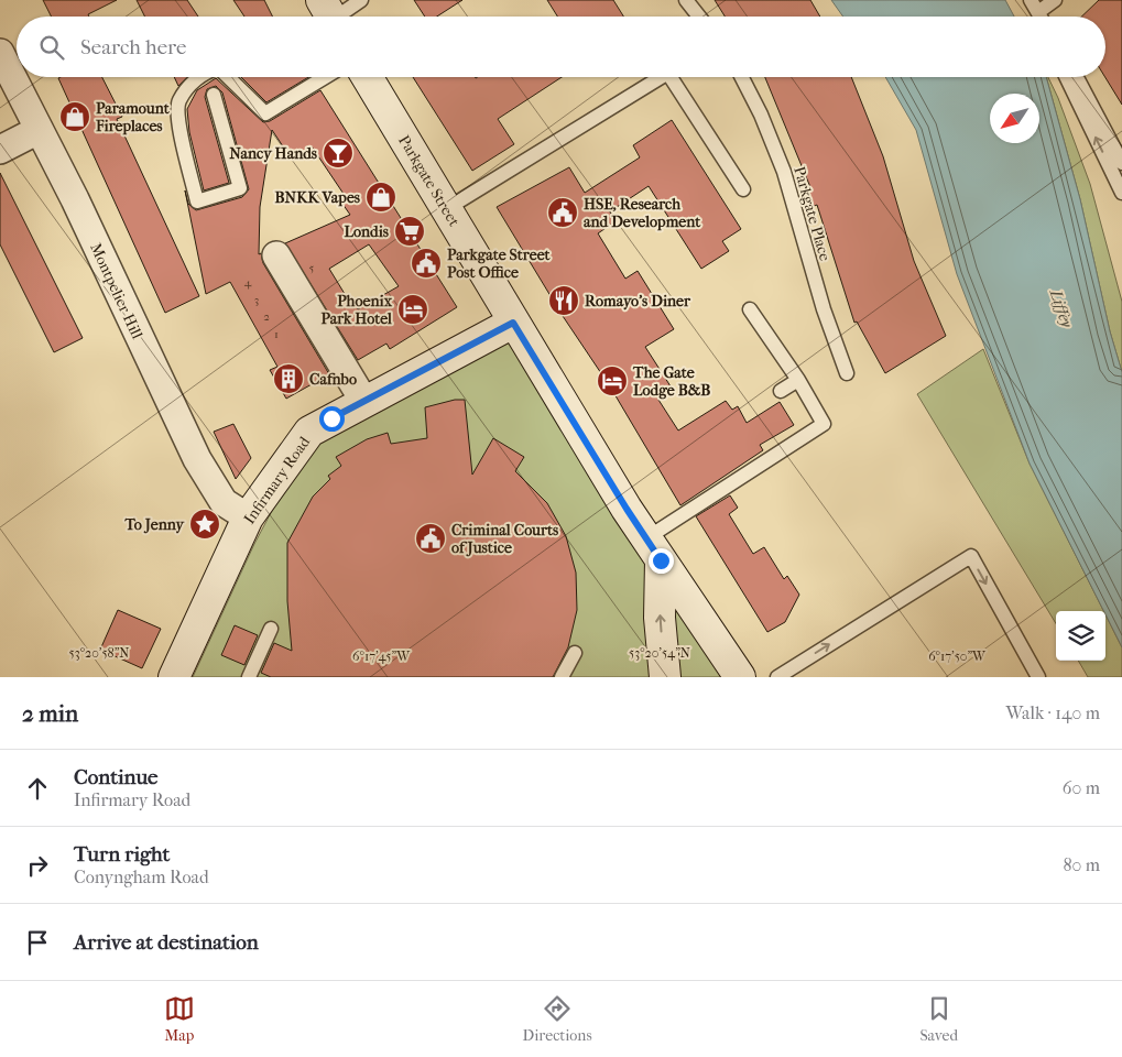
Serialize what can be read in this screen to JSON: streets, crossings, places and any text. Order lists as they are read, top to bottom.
{
  "streets": {
    "main road": ["Parkgate Street", "Infirmary Road"],
    "street": ["Montpelier Hill"],
    "lane": ["Parkgate Place"]
  },
  "crossings": [
    ["Parkgate Street", "Infirmary Road"],
    ["Montpelier Hill", "Infirmary Road"]
  ],
  "water": ["Liffey"],
  "places": {
    "shop": ["Paramount Fireplaces", "BNKK Vapes"],
    "bar": ["Nancy Hands"],
    "public building": ["HSE, Research and Development", "Parkgate Street Post Office", "Criminal Courts of Justice"],
    "supermarket": ["Londis"],
    "restaurant": ["Romayo's Diner"],
    "hotel": ["Phoenix Park Hotel", "The Gate Lodge B&B"],
    "building": ["Cafnbo"],
    "place": ["To Jenny"]
  },
  "house_numbers": [
    "5",
    "4",
    "3",
    "2",
    "1"
  ],
  "north": "bottom left",
  "page": {
    "search": "Search here",
    "heading": ["2 min", "Walk · 140 m"],
    "list": [
      ["Continue", "Infirmary Road", "60 m"],
      ["Turn right", "Conyngham Road", "80 m"],
      "Arrive at destination"
    ],
    "nav": ["Map", "Directions", "Saved"]
  },
  "coordinates": [
    "53°20'58\"N",
    "53°20'54\"N",
    "6°17'45\"W",
    "6°17'50\"W"
  ]
}
